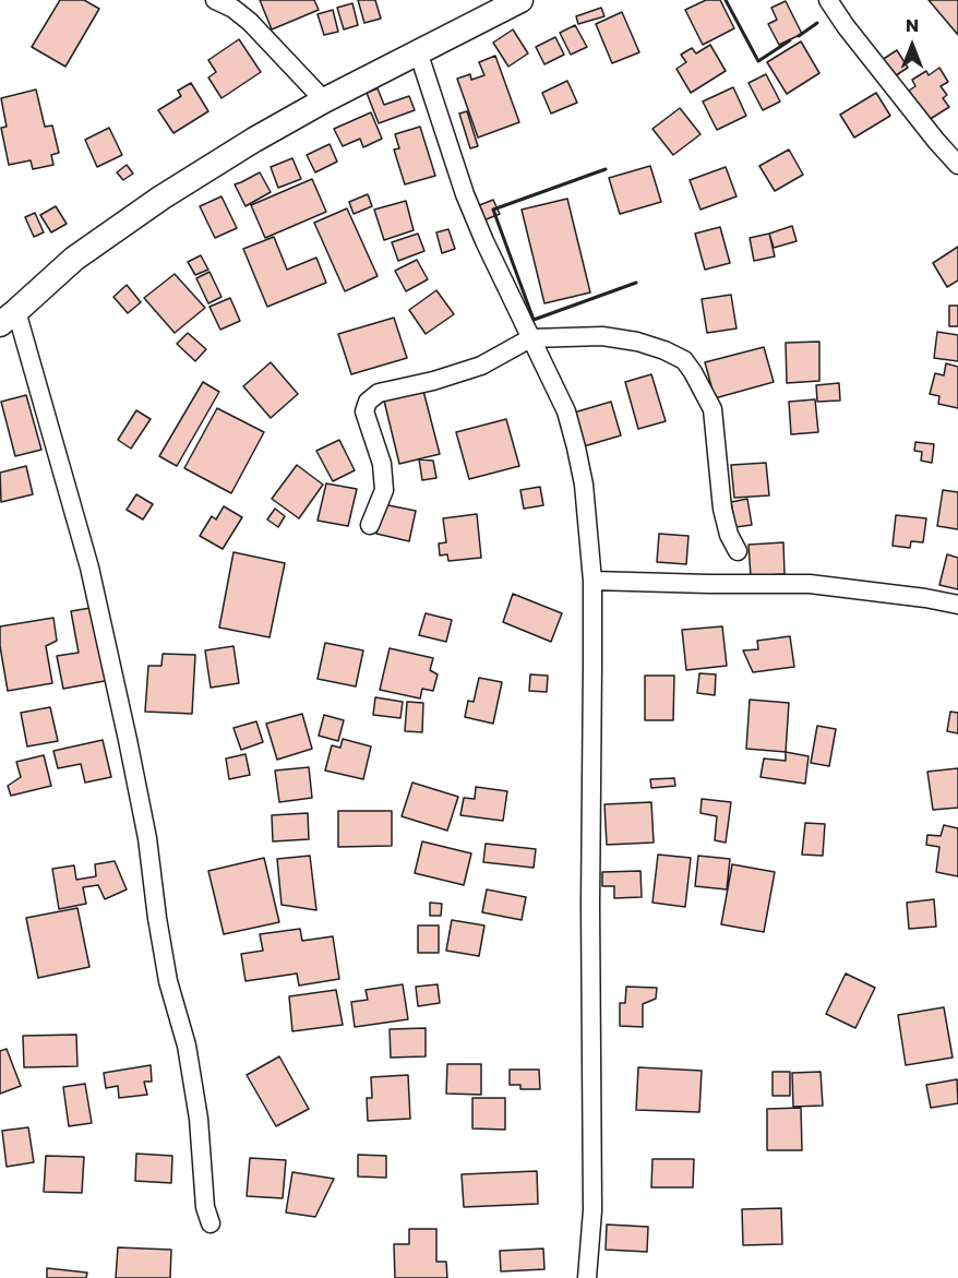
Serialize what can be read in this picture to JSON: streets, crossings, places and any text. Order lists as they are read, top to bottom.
{
  "north": "top"
}
